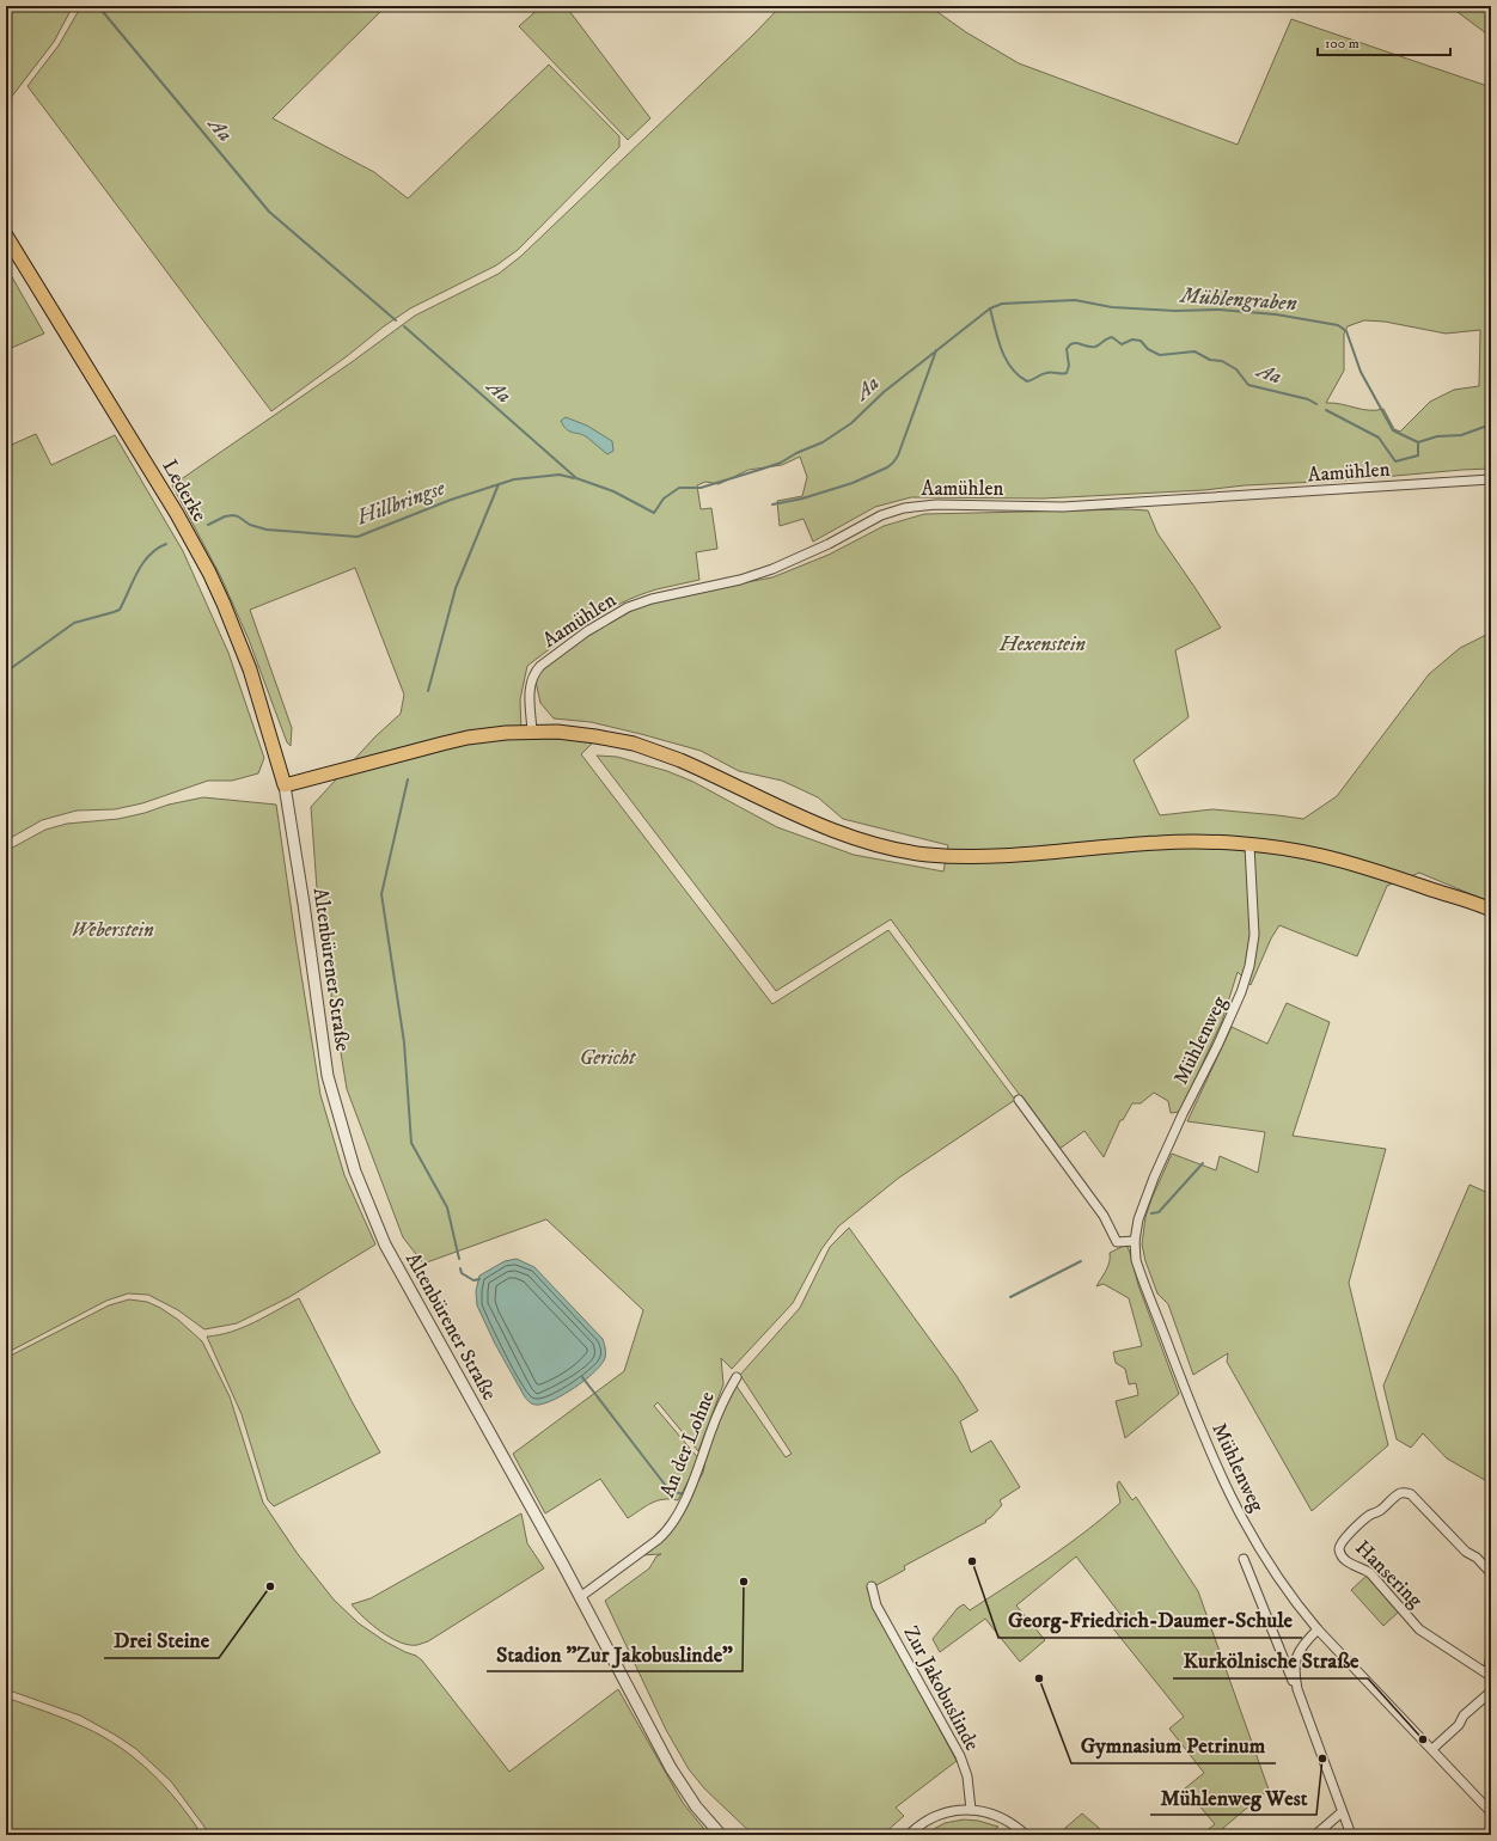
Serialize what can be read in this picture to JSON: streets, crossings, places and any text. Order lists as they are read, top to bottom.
{
  "streets": {
    "main road": ["Lederke"],
    "street": [
      "Aamühlen",
      "Altenbürener Straße",
      "Mühlenweg",
      "An der Lohne",
      "Hansering",
      "Zur Jakobuslinde"
    ]
  },
  "crossings": [
    ["Lederke", "Altenbürener Straße"],
    ["Altenbürener Straße", "An der Lohne"]
  ],
  "water": ["Aa", "Mühlengraben", "Hillbringse"],
  "parks": ["Hexenstein", "Weberstein", "Gericht"],
  "places": [
    "Georg-Friedrich-Daumer-Schule",
    "Stadion \"Zur Jakobuslinde\"",
    "Drei Steine",
    "Gymnasium Petrinum",
    "Kurkölnische Straße",
    "Mühlenweg West"
  ],
  "scale_bar": "100 m"
}
